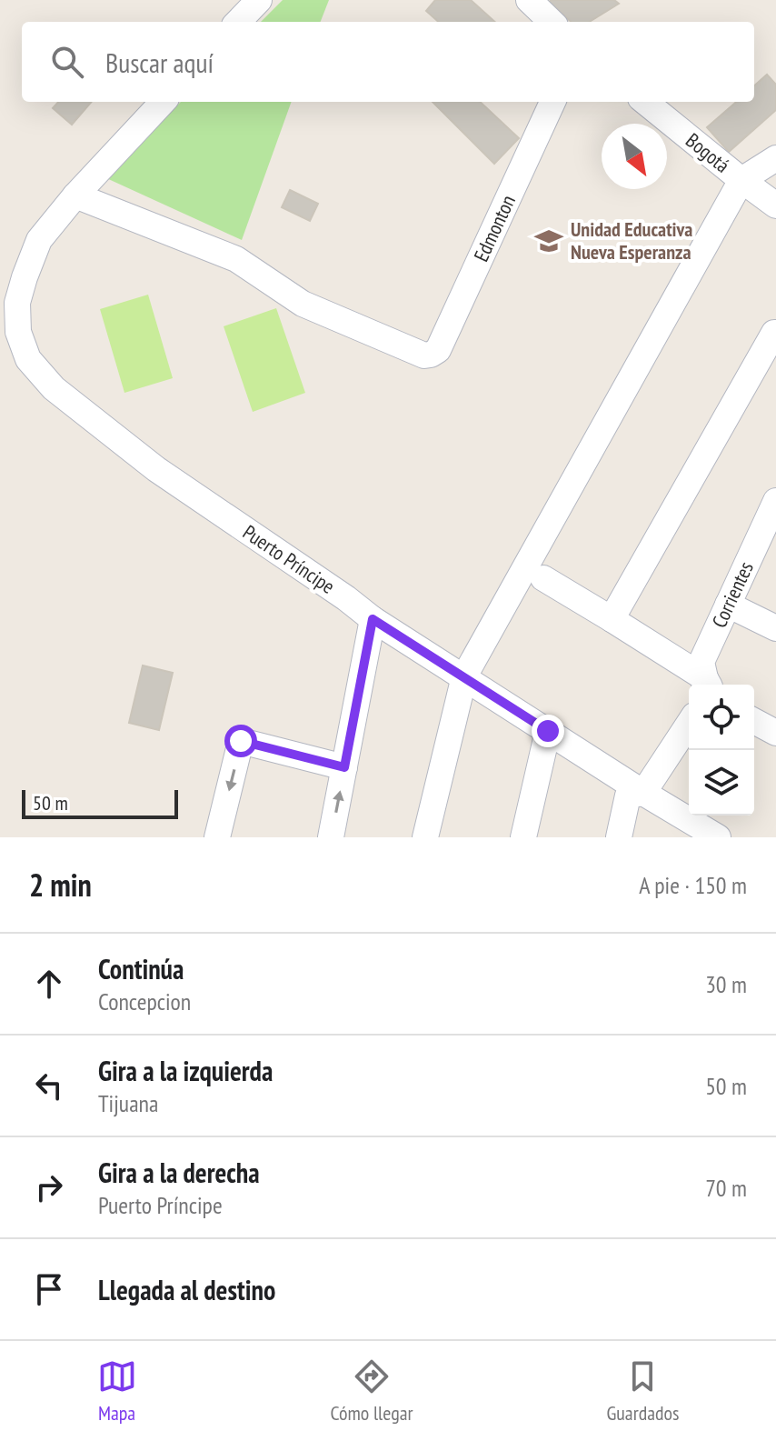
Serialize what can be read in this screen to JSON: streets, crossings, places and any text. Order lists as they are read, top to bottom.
{
  "streets": {
    "street": [
      "Bogotá",
      "Edmonton",
      "Puerto Príncipe",
      "Corrientes"
    ]
  },
  "crossings": [
    ["Edmonton", "Puerto Príncipe"]
  ],
  "places": {
    "school or university": ["Unidad Educativa Nueva Esperanza"]
  },
  "scale_bar": "50 m",
  "north": "bottom right",
  "page": {
    "search": "Buscar aquí",
    "scale": "50 m",
    "heading": ["2 min", "A pie · 150 m"],
    "list": [
      ["Continúa", "Concepcion", "30 m"],
      ["Gira a la izquierda", "Tijuana", "50 m"],
      ["Gira a la derecha", "Puerto Príncipe", "70 m"],
      "Llegada al destino"
    ],
    "nav": ["Mapa", "Cómo llegar", "Guardados"]
  }
}
